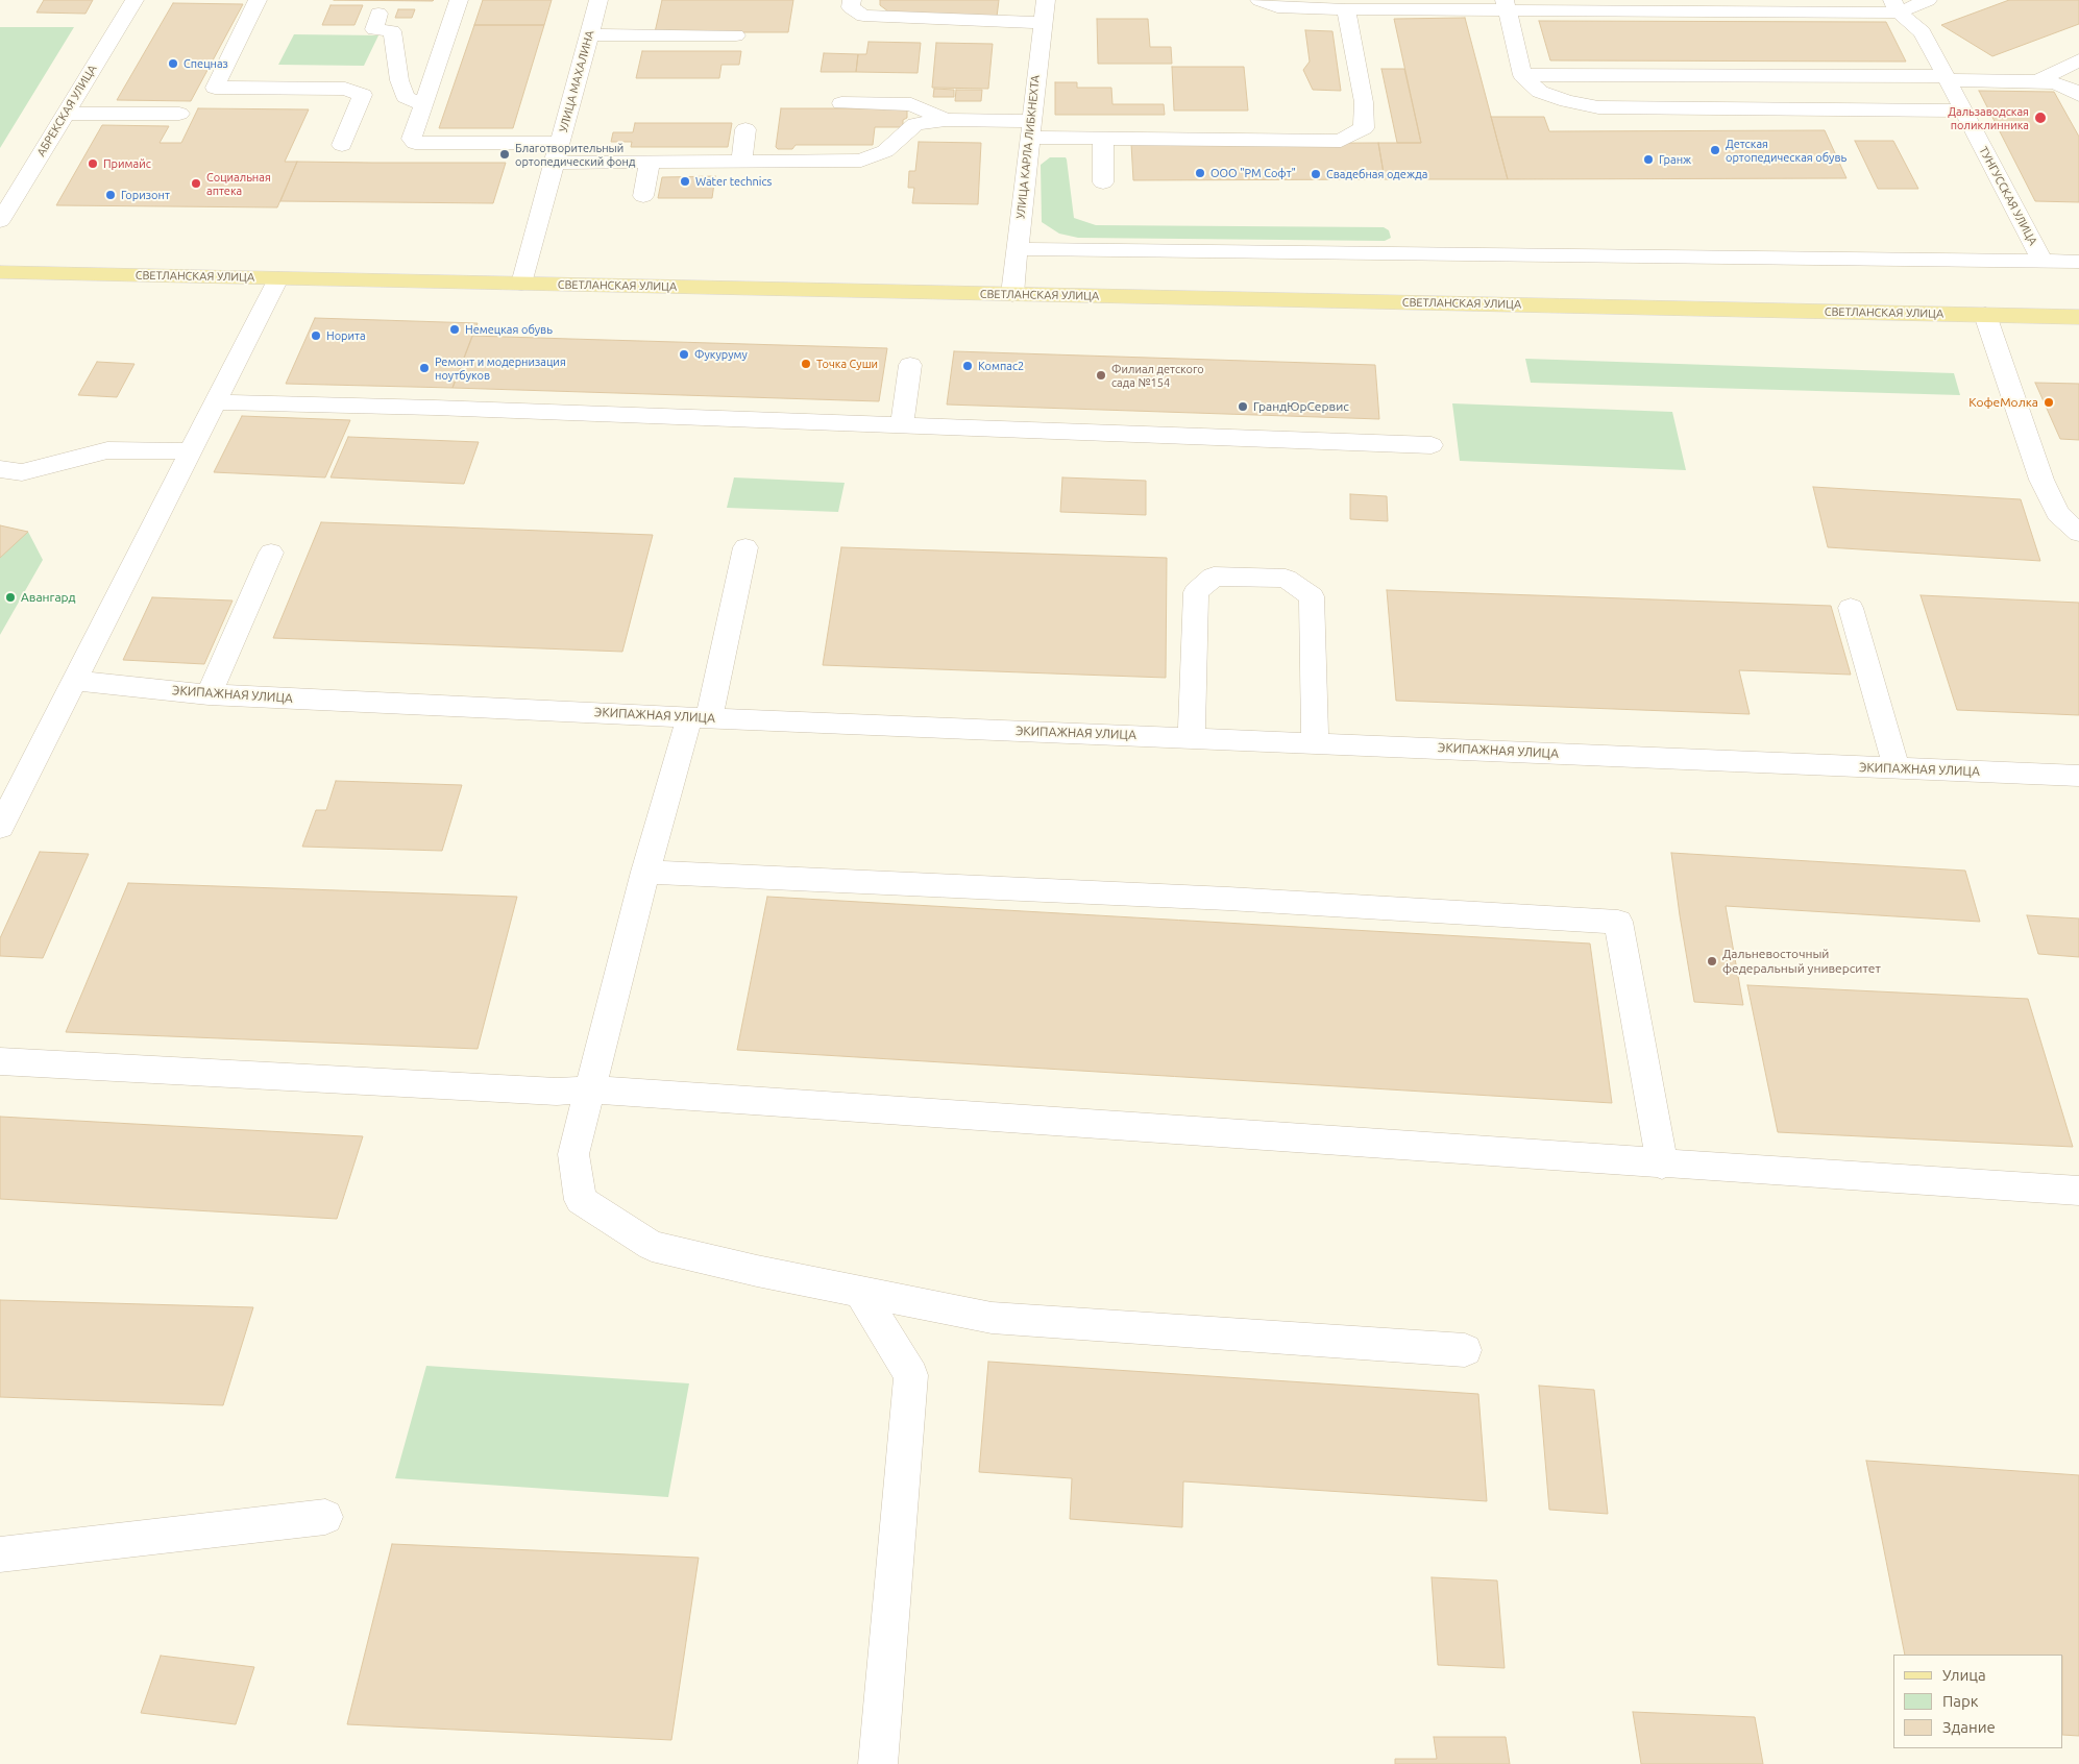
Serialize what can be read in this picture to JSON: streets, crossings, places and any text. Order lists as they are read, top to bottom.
{
  "streets": {
    "main road": ["СВЕТЛАНСКАЯ УЛИЦА"],
    "street": [
      "УЛИЦА МАХАЛИНА",
      "АБРЕКСКАЯ УЛИЦА",
      "УЛИЦА КАРЛА ЛИБКНЕХТА",
      "ТУНГУССКАЯ УЛИЦА",
      "ЭКИПАЖНАЯ УЛИЦА"
    ]
  },
  "crossings": [
    ["УЛИЦА МАХАЛИНА", "СВЕТЛАНСКАЯ УЛИЦА"],
    ["УЛИЦА КАРЛА ЛИБКНЕХТА", "СВЕТЛАНСКАЯ УЛИЦА"]
  ],
  "places": [
    "Спецназ",
    "Дальзаводская поликлинника",
    "Детская ортопедическая обувь",
    "Благотворительный ортопедический фонд",
    "Гранж",
    "Примайс",
    "ООО \"РМ Софт\"",
    "Свадебная одежда",
    "Water technics",
    "Социальная аптека",
    "Горизонт",
    "Немецкая обувь",
    "Норита",
    "Фукуруму",
    "Точка Суши",
    "Компас2",
    "Ремонт и модернизация ноутбуков",
    "Филиал детского сада №154",
    "КофеМолка",
    "ГрандЮрСервис",
    "Авангард",
    "Дальневосточный федеральный университет"
  ],
  "legend": ["Улица", "Парк", "Здание"]
}
